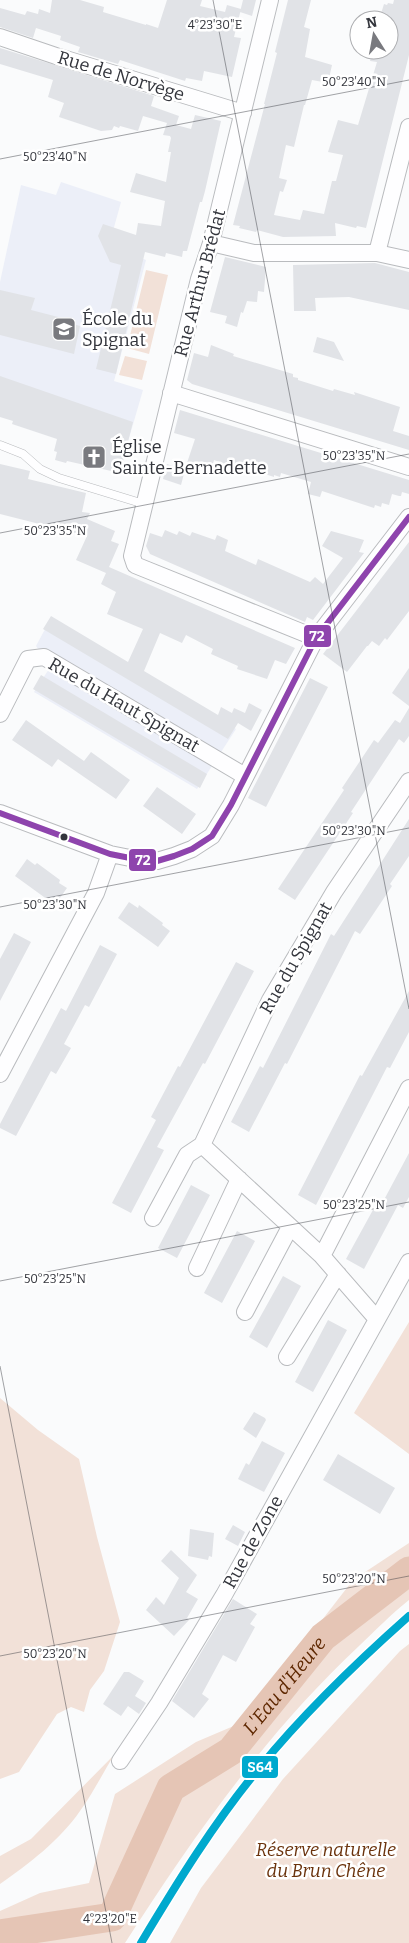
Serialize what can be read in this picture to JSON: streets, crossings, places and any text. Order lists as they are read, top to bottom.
{
  "streets": {
    "street": [
      "Rue de Norvège",
      "Rue Arthur Brédat",
      "Rue du Haut Spignat",
      "Rue du Spignat",
      "Rue de Zone"
    ]
  },
  "crossings": [
    ["Rue de Norvège", "Rue Arthur Brédat"]
  ],
  "water": ["L'Eau d'Heure"],
  "parks": ["Réserve naturelle du Brun Chêne"],
  "places": {
    "school or university": ["École du Spignat"],
    "church": ["Église Sainte-Bernadette"]
  },
  "lines": ["transit line 72", "transit line S64"],
  "north": "top",
  "coordinates": [
    "4°23'30\"E",
    "50°23'40\"N",
    "50°23'35\"N",
    "50°23'30\"N",
    "50°23'25\"N",
    "50°23'20\"N",
    "4°23'20\"E"
  ]
}
